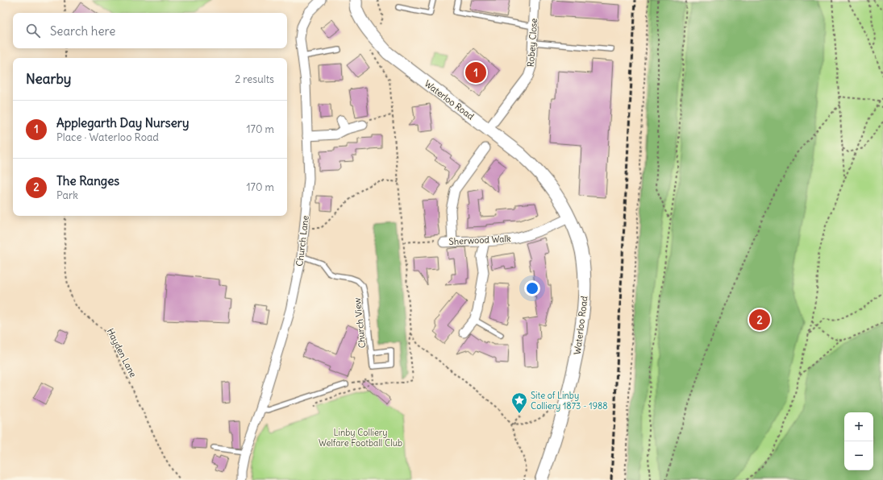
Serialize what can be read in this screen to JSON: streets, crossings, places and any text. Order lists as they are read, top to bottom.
{
  "streets": {
    "street": [
      "Robey Close",
      "Waterloo Road",
      "Sherwood Walk",
      "Church Lane"
    ],
    "lane": ["Church View"],
    "path": ["Hayden Lane"]
  },
  "crossings": [
    ["Robey Close", "Waterloo Road"],
    ["Waterloo Road", "Sherwood Walk"],
    ["Church Lane", "Church View"]
  ],
  "parks": ["Linby Colliery Welfare Football Club"],
  "places": {
    "place": ["Site of Linby Colliery 1873 - 1988"]
  },
  "page": {
    "search": "Search here",
    "heading": ["Nearby", "2 results"],
    "pins": ["1", "2"],
    "list": [
      {
        "mark": "1",
        "name": "Applegarth Day Nursery",
        "note": "Place · Waterloo Road",
        "value": "170 m"
      },
      {
        "mark": "2",
        "name": "The Ranges",
        "note": "Park",
        "value": "170 m"
      }
    ],
    "map_buttons": ["+", "−"]
  }
}
